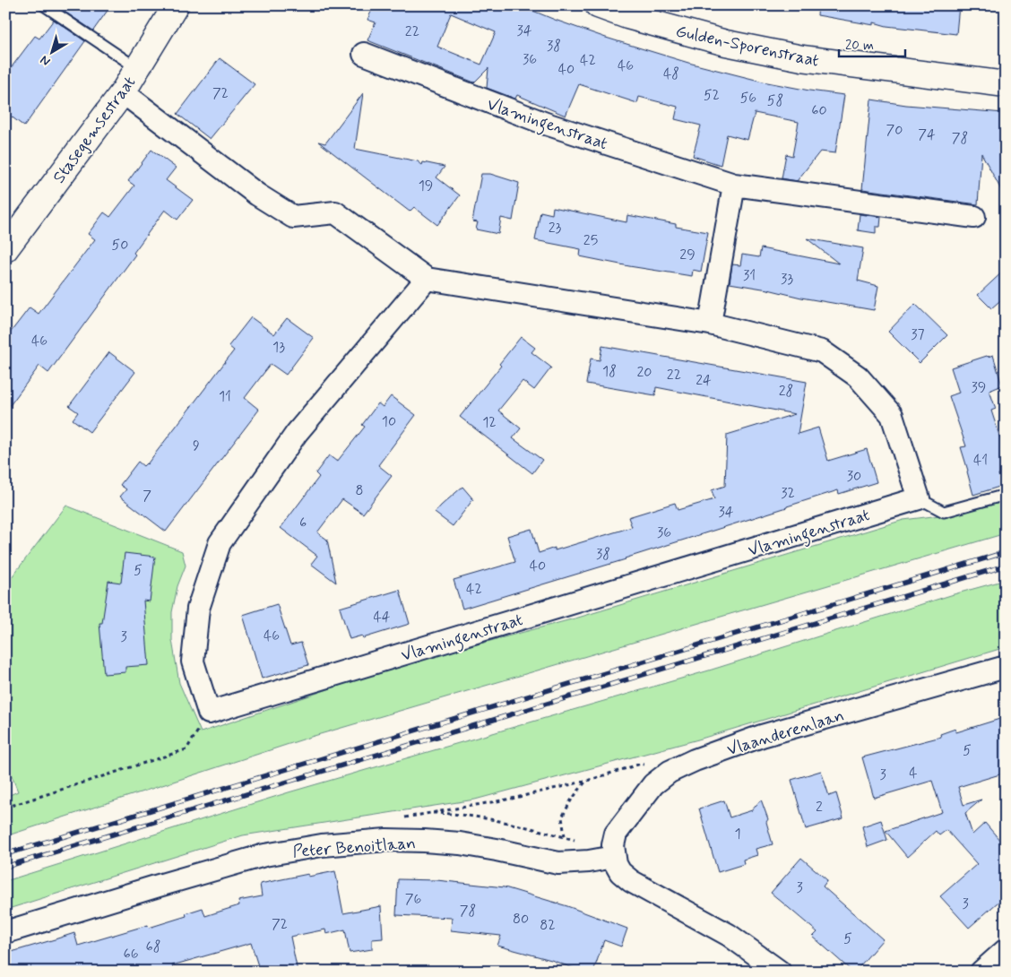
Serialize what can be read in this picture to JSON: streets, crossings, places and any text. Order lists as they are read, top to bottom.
{
  "streets": {
    "street": [
      "Gulden-Sporenstraat",
      "Vlamingenstraat",
      "Stasegemsestraat",
      "Vlaanderenlaan",
      "Peter Benoitlaan"
    ]
  },
  "crossings": [
    ["Vlaanderenlaan", "Peter Benoitlaan"]
  ],
  "house_numbers": [
    "34",
    "22",
    "38",
    "36",
    "42",
    "46",
    "40",
    "48",
    "72",
    "52",
    "56",
    "58",
    "60",
    "70",
    "74",
    "78",
    "19",
    "23",
    "25",
    "50",
    "29",
    "31",
    "33",
    "37",
    "46",
    "13",
    "18",
    "20",
    "22",
    "24",
    "39",
    "28",
    "11",
    "10",
    "12",
    "9",
    "41",
    "30",
    "8",
    "32",
    "7",
    "34",
    "6",
    "36",
    "38",
    "40",
    "5",
    "42",
    "44",
    "46",
    "3",
    "5",
    "4",
    "3",
    "2",
    "1",
    "3",
    "76",
    "3",
    "78",
    "80",
    "72",
    "82",
    "5",
    "68",
    "66"
  ],
  "scale_bar": "20 m",
  "north": "bottom left"
}
